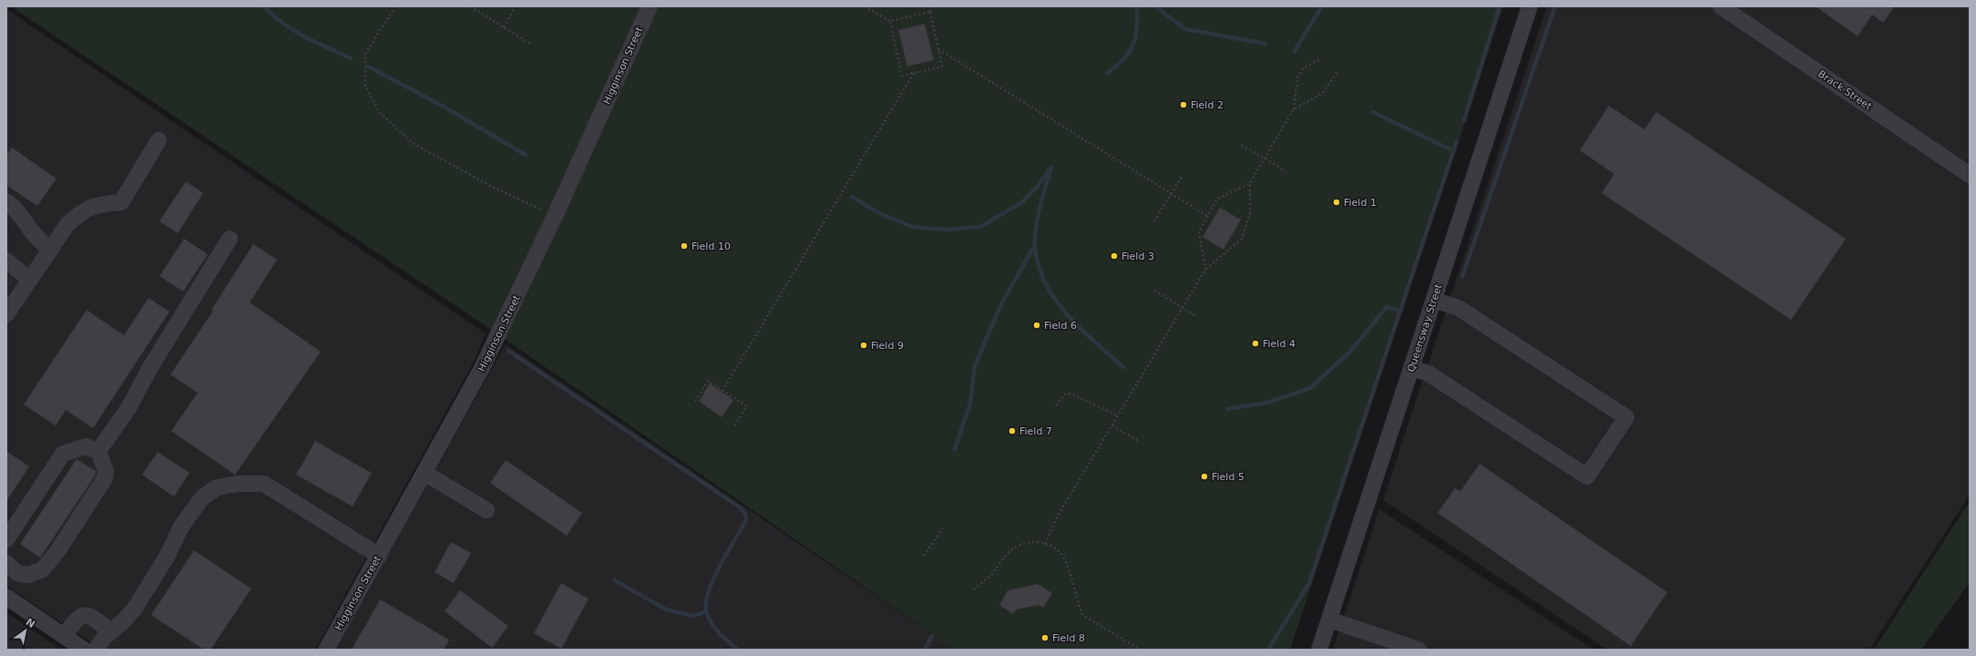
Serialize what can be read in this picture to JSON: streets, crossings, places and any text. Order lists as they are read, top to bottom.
{
  "streets": {
    "street": ["Higginson Street", "Brack Street", "Queensway Street"]
  },
  "places": [
    "Field 2",
    "Field 1",
    "Field 10",
    "Field 3",
    "Field 6",
    "Field 4",
    "Field 9",
    "Field 7",
    "Field 5",
    "Field 8"
  ],
  "north": "top right"
}
